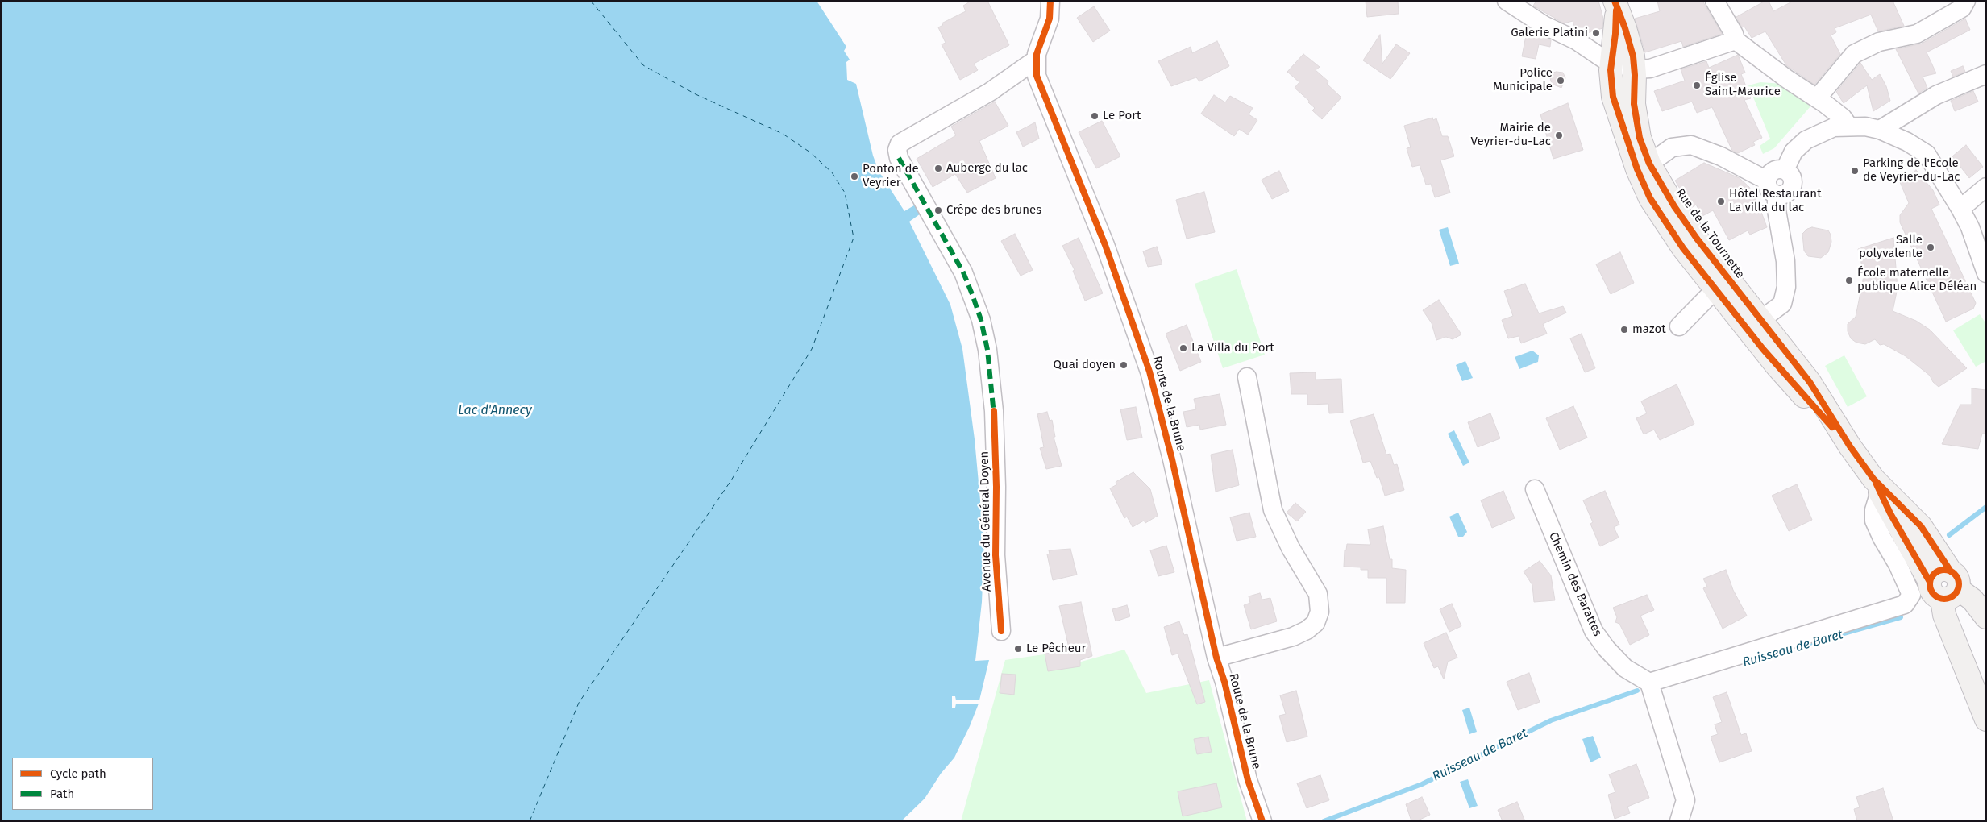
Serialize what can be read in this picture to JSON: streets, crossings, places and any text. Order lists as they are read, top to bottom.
{
  "streets": {
    "main road": ["Rue de la Tournette"],
    "street": ["Route de la Brune", "Avenue du Général Doyen", "Chemin des Barattes"]
  },
  "crossings": [
    ["Route de la Brune", "Avenue du Général Doyen"]
  ],
  "water": ["Lac d'Annecy", "Ruisseau de Baret"],
  "places": [
    "Galerie Platini",
    "Police Municipale",
    "Église Saint-Maurice",
    "Le Port",
    "Mairie de Veyrier-du-Lac",
    "Auberge du lac",
    "Parking de l'Ecole de Veyrier-du-Lac",
    "Ponton de Veyrier",
    "Hôtel Restaurant La villa du lac",
    "Crêpe des brunes",
    "Salle polyvalente",
    "École maternelle publique Alice Déléan",
    "mazot",
    "La Villa du Port",
    "Quai doyen",
    "Le Pêcheur"
  ],
  "legend": ["Cycle path", "Path"]
}
